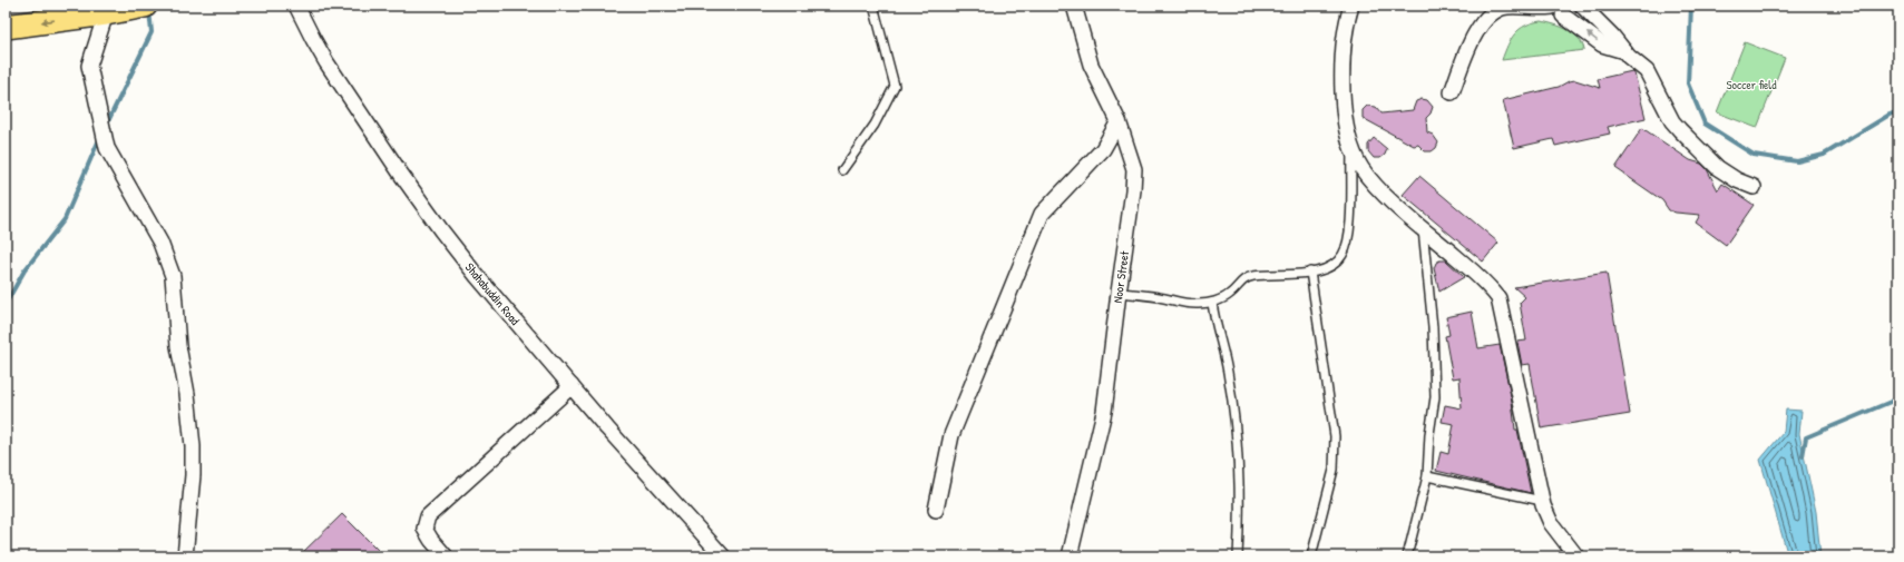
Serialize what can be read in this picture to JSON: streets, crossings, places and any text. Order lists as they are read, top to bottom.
{
  "streets": {
    "street": ["Noor Street", "Shahabuddin Road"]
  },
  "parks": ["Soccer field"]
}
